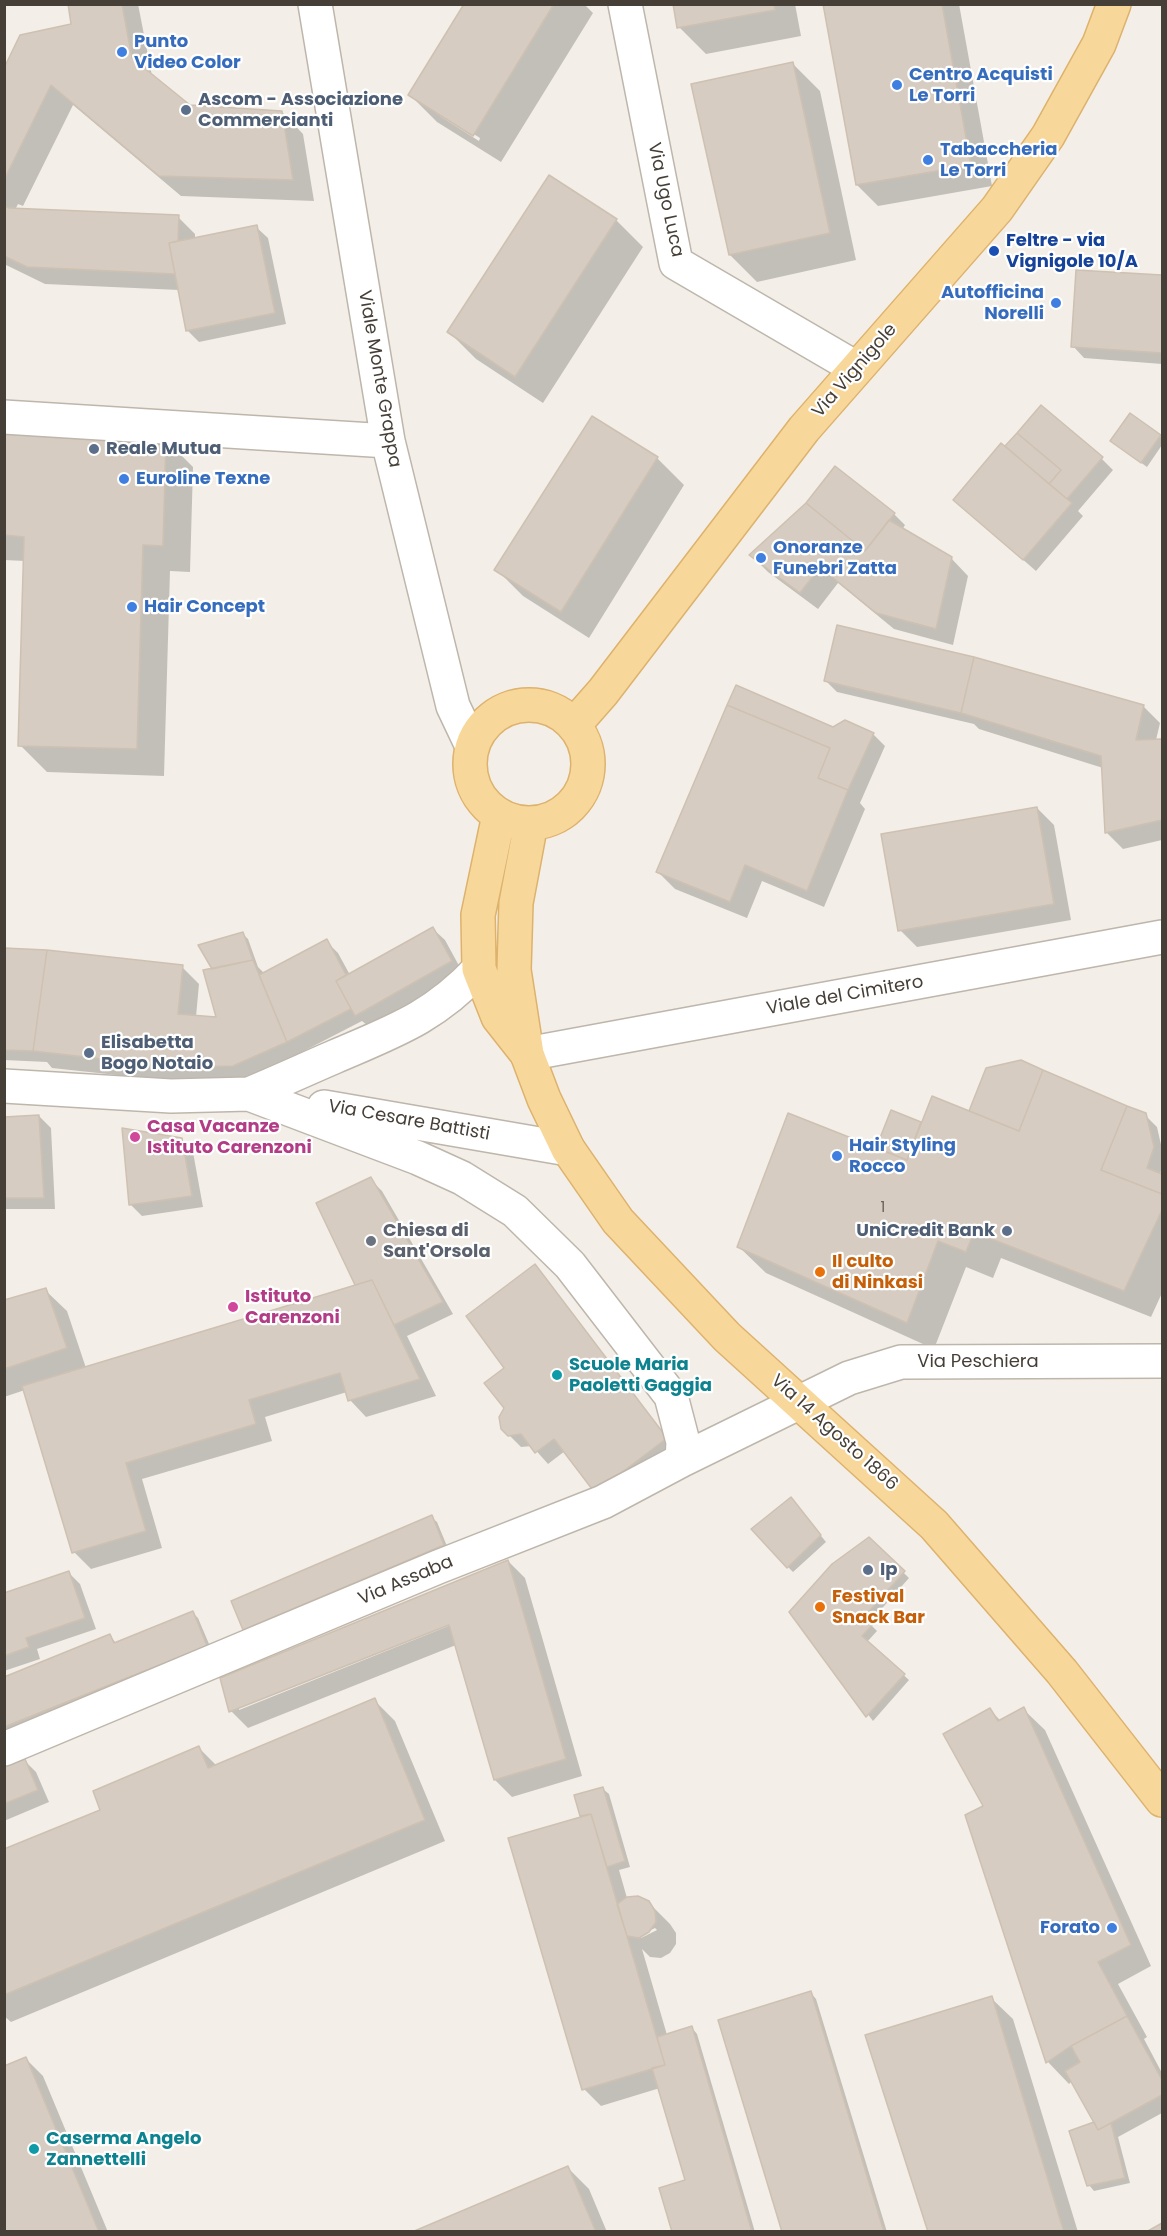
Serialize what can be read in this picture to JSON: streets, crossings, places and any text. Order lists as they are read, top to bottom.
{
  "streets": {
    "main road": ["Via Vignigole", "Via 14 Agosto 1866"],
    "street": [
      "Via Ugo Luca",
      "Viale Monte Grappa",
      "Viale del Cimitero",
      "Via Cesare Battisti",
      "Via Peschiera",
      "Via Assaba"
    ]
  },
  "crossings": [
    ["Via Ugo Luca", "Via Vignigole"],
    ["Via Vignigole", "Viale Monte Grappa"],
    ["Via Vignigole", "Via 14 Agosto 1866"],
    ["Viale Monte Grappa", "Via 14 Agosto 1866"],
    ["Viale del Cimitero", "Via 14 Agosto 1866"],
    ["Via Cesare Battisti", "Via 14 Agosto 1866"],
    ["Via Cesare Battisti", "Via Assaba"],
    ["Via Peschiera", "Via 14 Agosto 1866"],
    ["Via Peschiera", "Via Assaba"],
    ["Via 14 Agosto 1866", "Via Assaba"]
  ],
  "places": [
    "Punto Video Color",
    "Centro Acquisti Le Torri",
    "Ascom - Associazione Commercianti",
    "Tabaccheria Le Torri",
    "Feltre - via Vignigole 10/A",
    "Autofficina Norelli",
    "Reale Mutua",
    "Euroline Texne",
    "Onoranze Funebri Zatta",
    "Hair Concept",
    "Elisabetta Bogo Notaio",
    "Casa Vacanze Istituto Carenzoni",
    "Hair Styling Rocco",
    "UniCredit Bank",
    "Chiesa di Sant'Orsola",
    "Il culto di Ninkasi",
    "Istituto Carenzoni",
    "Scuole Maria Paoletti Gaggia",
    "Ip",
    "Festival Snack Bar",
    "Forato",
    "Caserma Angelo Zannettelli"
  ],
  "house_numbers": ["1"]
}
